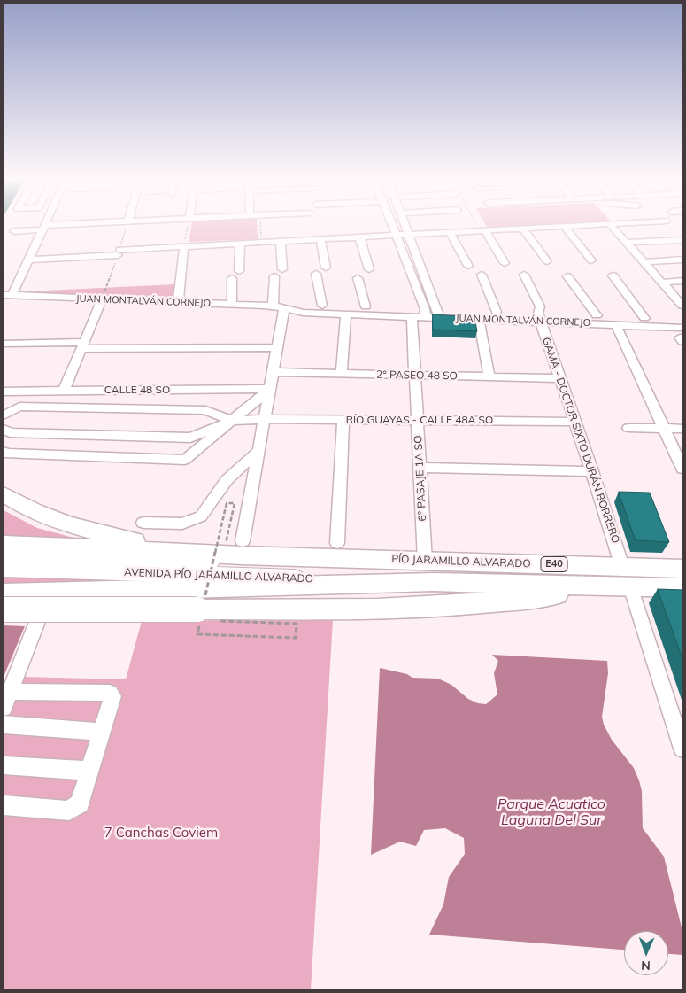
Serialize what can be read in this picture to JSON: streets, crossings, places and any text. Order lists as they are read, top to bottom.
{
  "streets": {
    "highway": ["PÍO JARAMILLO ALVARADO", "E40"],
    "main road": ["AVENIDA PÍO JARAMILLO ALVARADO"],
    "street": [
      "JUAN MONTALVÁN CORNEJO",
      "2° PASEO 48 SO",
      "CALLE 48 SO",
      "RÍO GUAYAS - CALLE 48A SO",
      "GAMA - DOCTOR SIXTO DURÁN BORRERO",
      "6° PASAJE 1A SO"
    ]
  },
  "crossings": [
    ["JUAN MONTALVÁN CORNEJO", "GAMA - DOCTOR SIXTO DURÁN BORRERO"],
    ["JUAN MONTALVÁN CORNEJO", "6° PASAJE 1A SO"],
    ["2° PASEO 48 SO", "GAMA - DOCTOR SIXTO DURÁN BORRERO"],
    ["2° PASEO 48 SO", "6° PASAJE 1A SO"],
    ["RÍO GUAYAS - CALLE 48A SO", "GAMA - DOCTOR SIXTO DURÁN BORRERO"],
    ["RÍO GUAYAS - CALLE 48A SO", "6° PASAJE 1A SO"],
    ["GAMA - DOCTOR SIXTO DURÁN BORRERO", "PÍO JARAMILLO ALVARADO"],
    ["6° PASAJE 1A SO", "PÍO JARAMILLO ALVARADO"],
    ["PÍO JARAMILLO ALVARADO", "AVENIDA PÍO JARAMILLO ALVARADO"]
  ],
  "water": ["Parque Acuatico Laguna Del Sur"],
  "parks": ["7 Canchas Coviem"],
  "north": "bottom"
}
